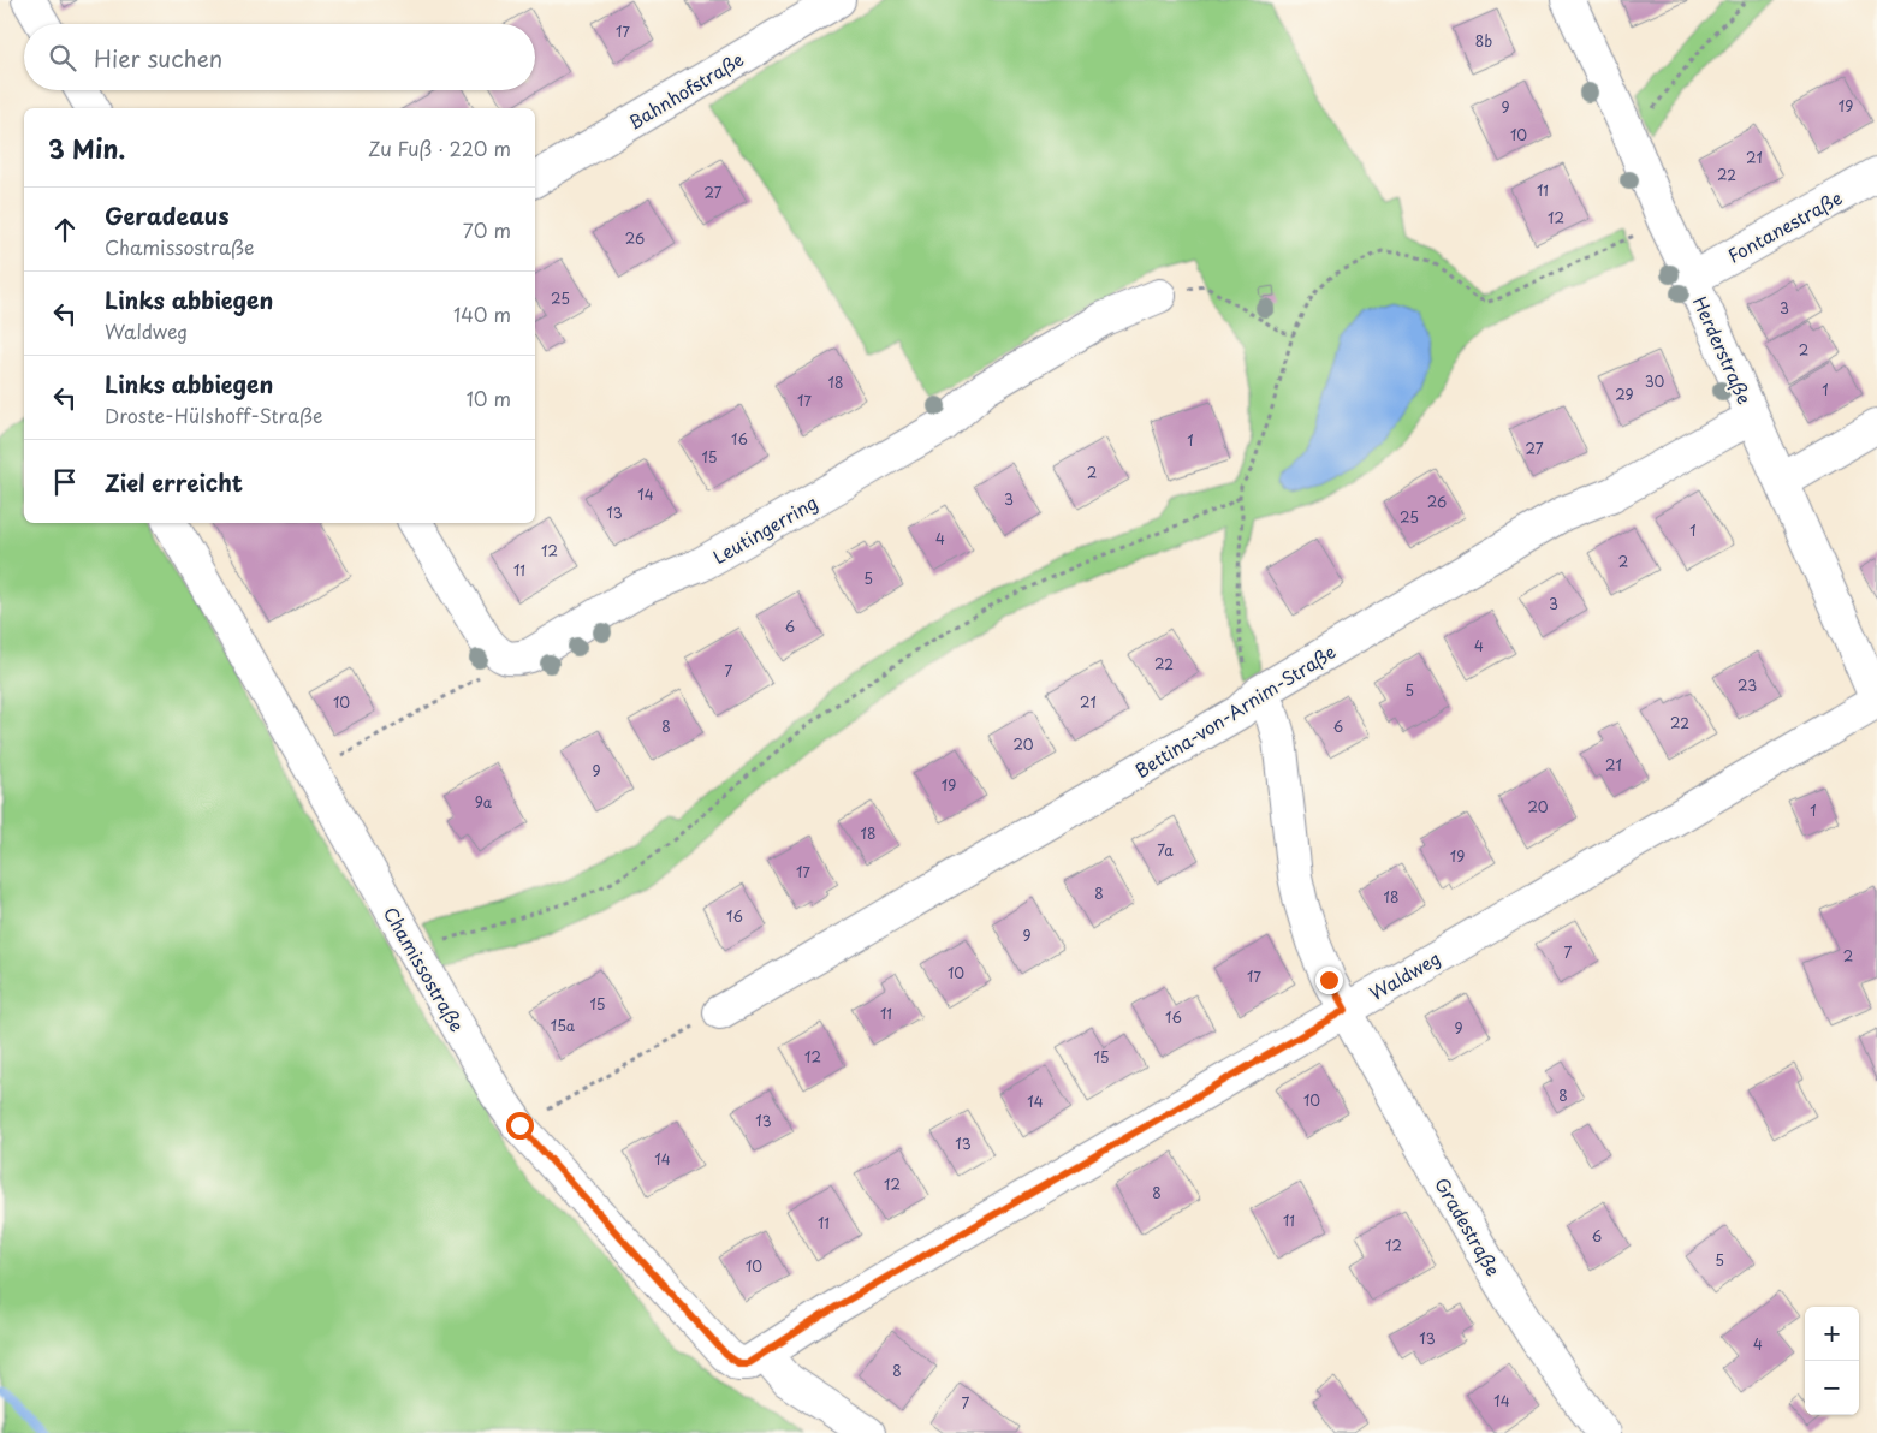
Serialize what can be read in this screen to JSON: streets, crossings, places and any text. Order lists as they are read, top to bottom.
{
  "streets": {
    "street": [
      "Bahnhofstraße",
      "Fontanestraße",
      "Herderstraße",
      "Leutingerring",
      "Bettina-von-Arnim-Straße",
      "Chamissostraße",
      "Waldweg",
      "Gradestraße"
    ]
  },
  "crossings": [
    ["Fontanestraße", "Herderstraße"],
    ["Herderstraße", "Bettina-von-Arnim-Straße"],
    ["Herderstraße", "Waldweg"],
    ["Bettina-von-Arnim-Straße", "Gradestraße"],
    ["Chamissostraße", "Waldweg"],
    ["Waldweg", "Gradestraße"]
  ],
  "house_numbers": [
    "17",
    "8b",
    "19",
    "9",
    "10",
    "21",
    "22",
    "11",
    "27",
    "12",
    "26",
    "25",
    "3",
    "2",
    "30",
    "18",
    "1",
    "29",
    "17",
    "16",
    "1",
    "27",
    "15",
    "2",
    "14",
    "3",
    "26",
    "13",
    "25",
    "1",
    "4",
    "12",
    "2",
    "11",
    "5",
    "3",
    "6",
    "4",
    "22",
    "7",
    "23",
    "5",
    "10",
    "21",
    "22",
    "8",
    "6",
    "20",
    "21",
    "9",
    "19",
    "9a",
    "20",
    "1",
    "18",
    "7a",
    "19",
    "17",
    "8",
    "18",
    "16",
    "9",
    "7",
    "2",
    "10",
    "17",
    "15",
    "11",
    "16",
    "15a",
    "9",
    "12",
    "15",
    "8",
    "10",
    "14",
    "13",
    "13",
    "14",
    "12",
    "8",
    "11",
    "11",
    "6",
    "12",
    "5",
    "10",
    "13",
    "4",
    "8",
    "14",
    "7"
  ],
  "page": {
    "search": "Hier suchen",
    "heading": ["3 Min.", "Zu Fuß · 220 m"],
    "list": [
      ["Geradeaus", "Chamissostraße", "70 m"],
      ["Links abbiegen", "Waldweg", "140 m"],
      ["Links abbiegen", "Droste-Hülshoff-Straße", "10 m"],
      "Ziel erreicht"
    ],
    "map_buttons": ["+", "−"]
  }
}
